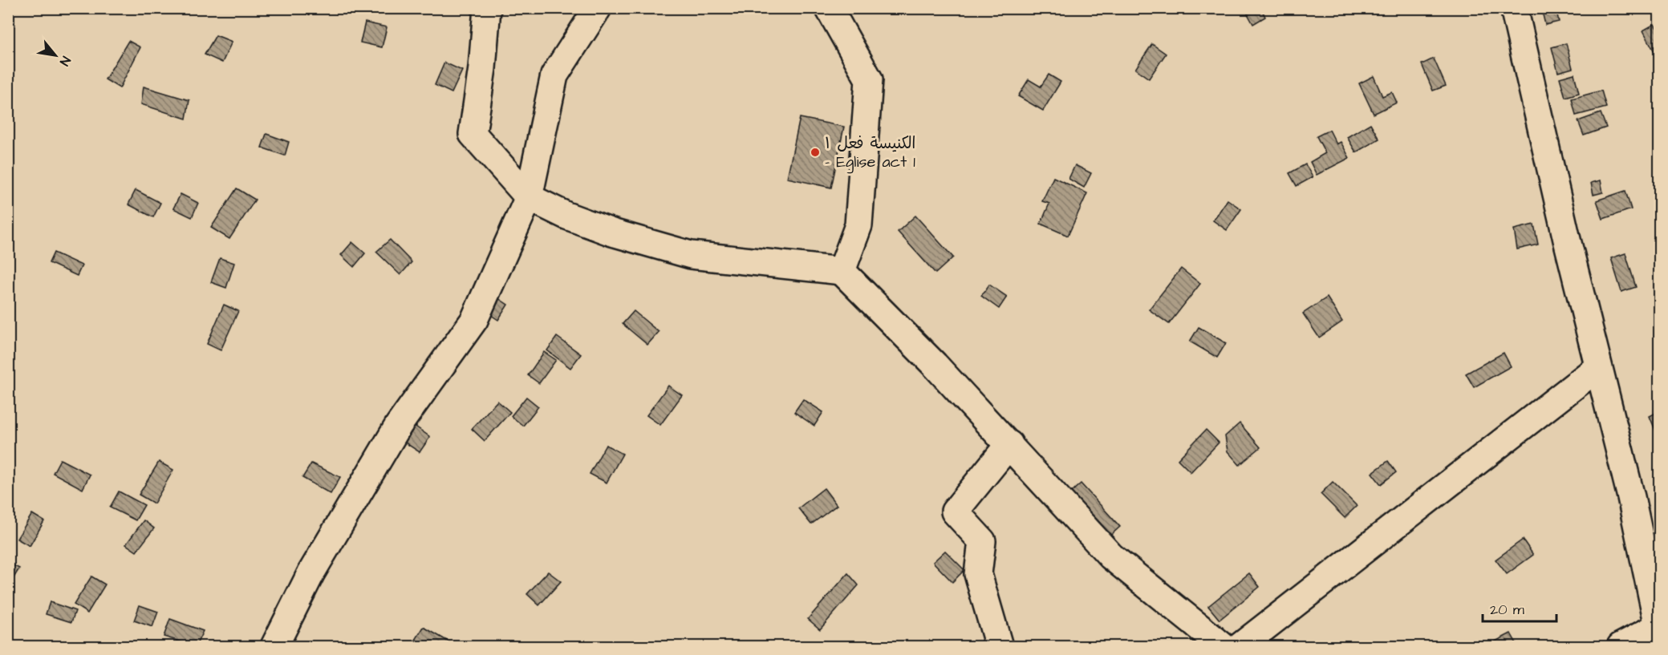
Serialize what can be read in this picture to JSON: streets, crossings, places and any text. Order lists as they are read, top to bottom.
{
  "places": ["الكنيسة فعل ۱ – Eglise act 1"],
  "scale_bar": "20 m",
  "north": "bottom right"
}
